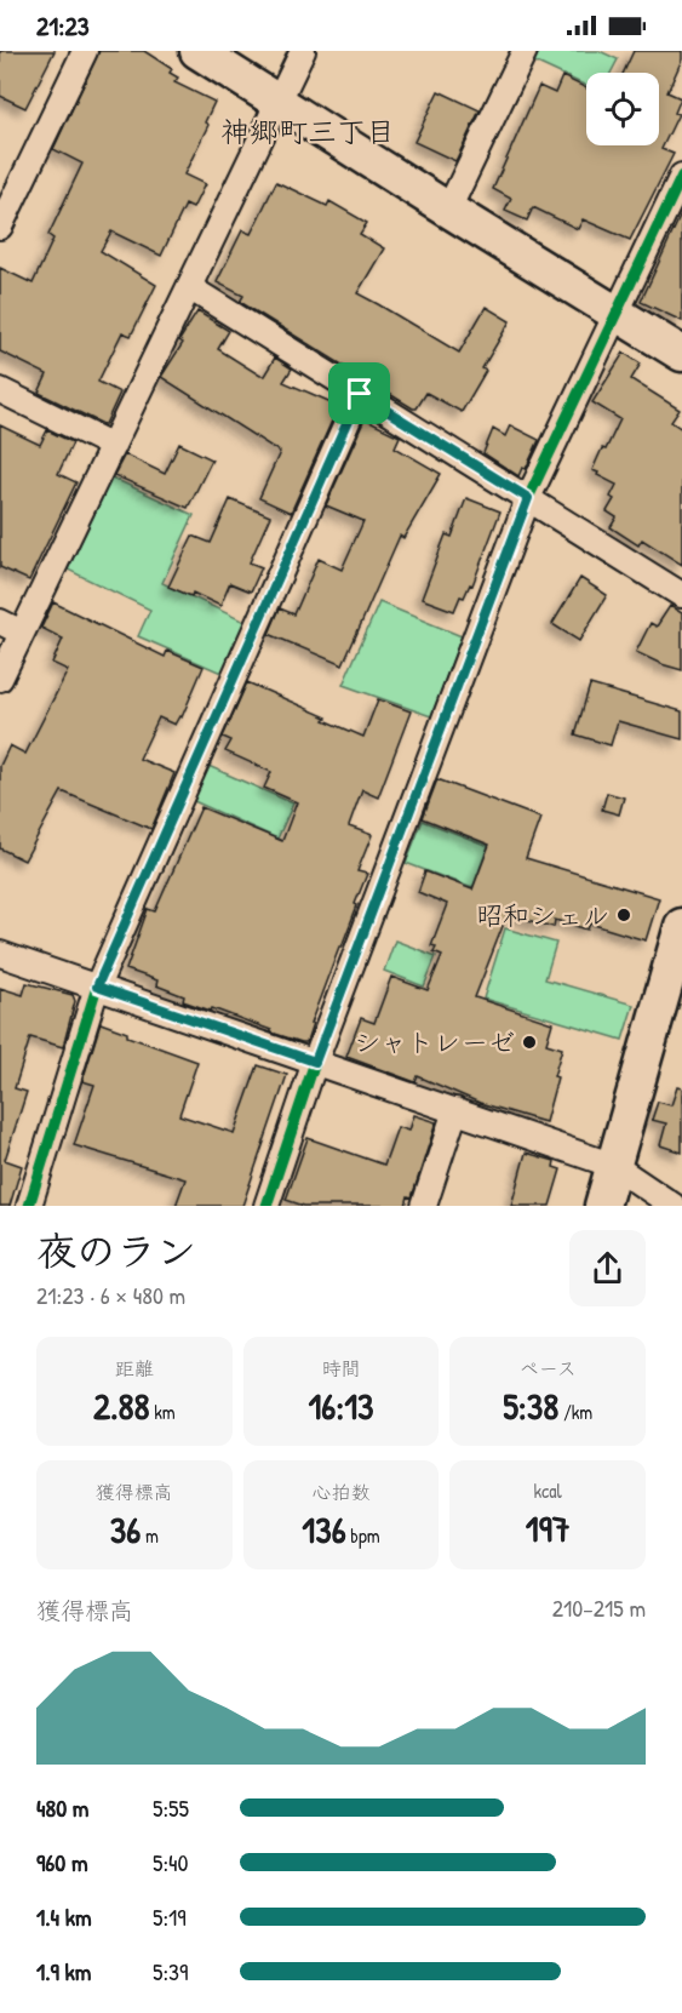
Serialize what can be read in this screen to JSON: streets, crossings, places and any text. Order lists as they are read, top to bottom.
{
  "districts": ["神郷町三丁目"],
  "places": ["昭和シェル", "シャトレーゼ"],
  "page": {
    "status": "21:23",
    "heading": ["夜のラン", "21:23 · 6 × 480 m"],
    "stats": [
      ["距離", "2.88 km"],
      ["時間", "16:13"],
      ["ペース", "5:38 /km"],
      ["獲得標高", "36 m"],
      ["心拍数", "136 bpm"],
      ["kcal", "197"]
    ],
    "chart": ["獲得標高", "210–215 m"],
    "list": [
      {
        "name": "480 m",
        "note": "5:55"
      },
      {
        "name": "960 m",
        "note": "5:40"
      },
      {
        "name": "1.4 km",
        "note": "5:19"
      },
      {
        "name": "1.9 km",
        "note": "5:39"
      }
    ]
  }
}
